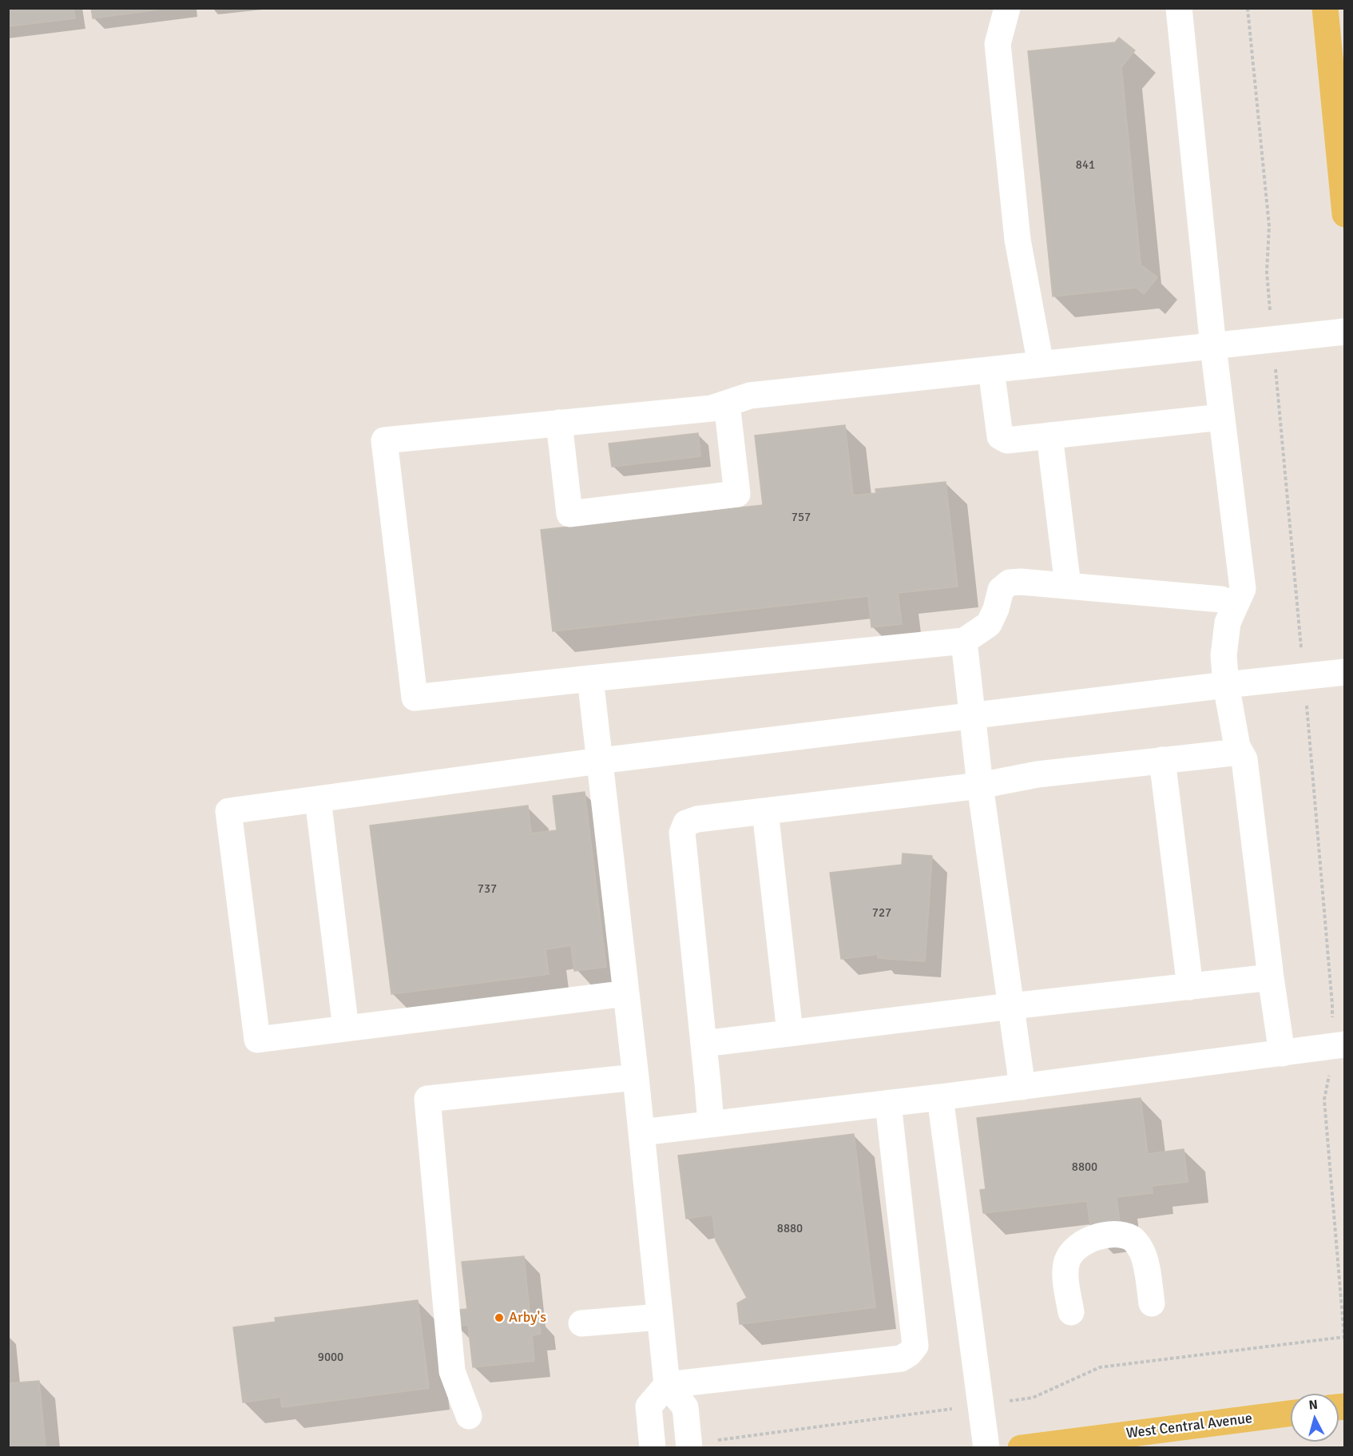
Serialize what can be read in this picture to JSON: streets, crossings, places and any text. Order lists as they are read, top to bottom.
{
  "streets": {
    "main road": ["West Central Avenue"]
  },
  "places": ["Arby's"],
  "house_numbers": [
    "841",
    "757",
    "737",
    "727",
    "8800",
    "8880",
    "9000"
  ],
  "north": "top"
}
